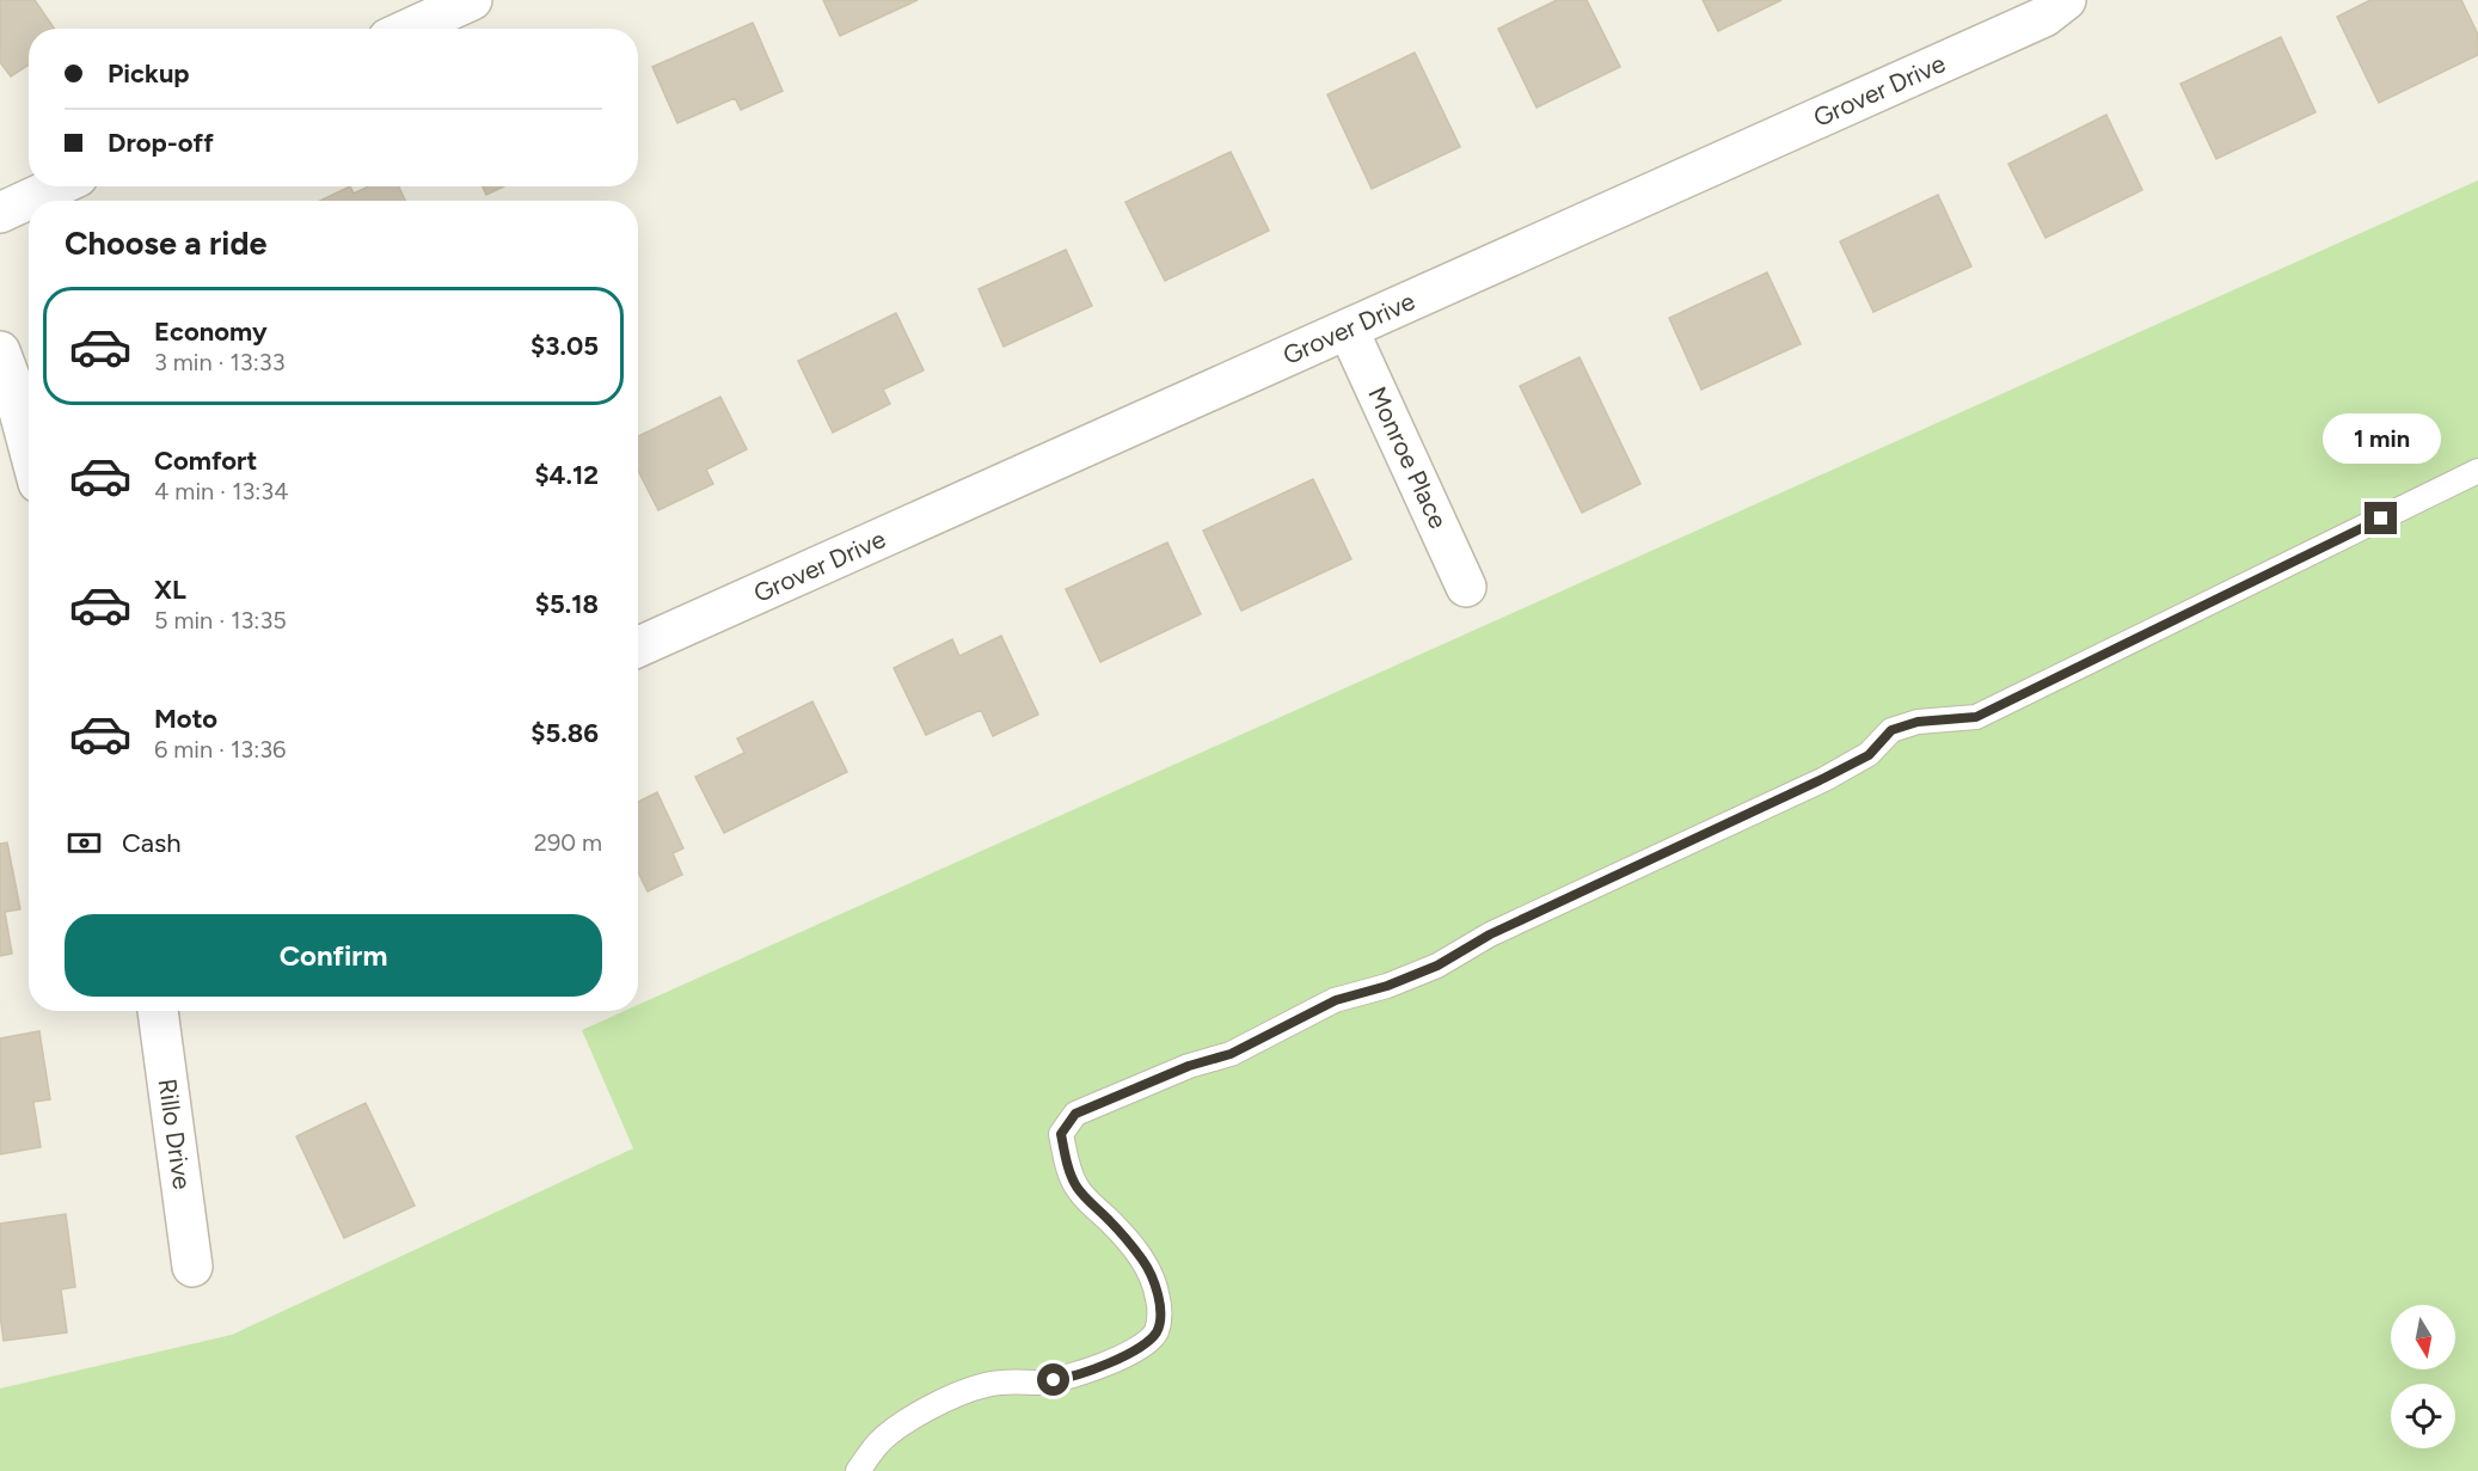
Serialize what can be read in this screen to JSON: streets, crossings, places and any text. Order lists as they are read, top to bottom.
{
  "streets": {
    "street": ["Grover Drive", "Monroe Place", "Rillo Drive"]
  },
  "crossings": [
    ["Grover Drive", "Monroe Place"]
  ],
  "north": "bottom",
  "page": {
    "banner": ["Pickup", "Drop-off"],
    "heading": "Choose a ride",
    "list": [
      {
        "name": "Economy",
        "note": "3 min · 13:33",
        "value": "$3.05"
      },
      {
        "name": "Comfort",
        "note": "4 min · 13:34",
        "value": "$4.12"
      },
      {
        "name": "XL",
        "note": "5 min · 13:35",
        "value": "$5.18"
      },
      {
        "name": "Moto",
        "note": "6 min · 13:36",
        "value": "$5.86"
      }
    ],
    "bubble": "1 min",
    "pay": ["Cash", "290 m"],
    "buttons": "Confirm"
  }
}
